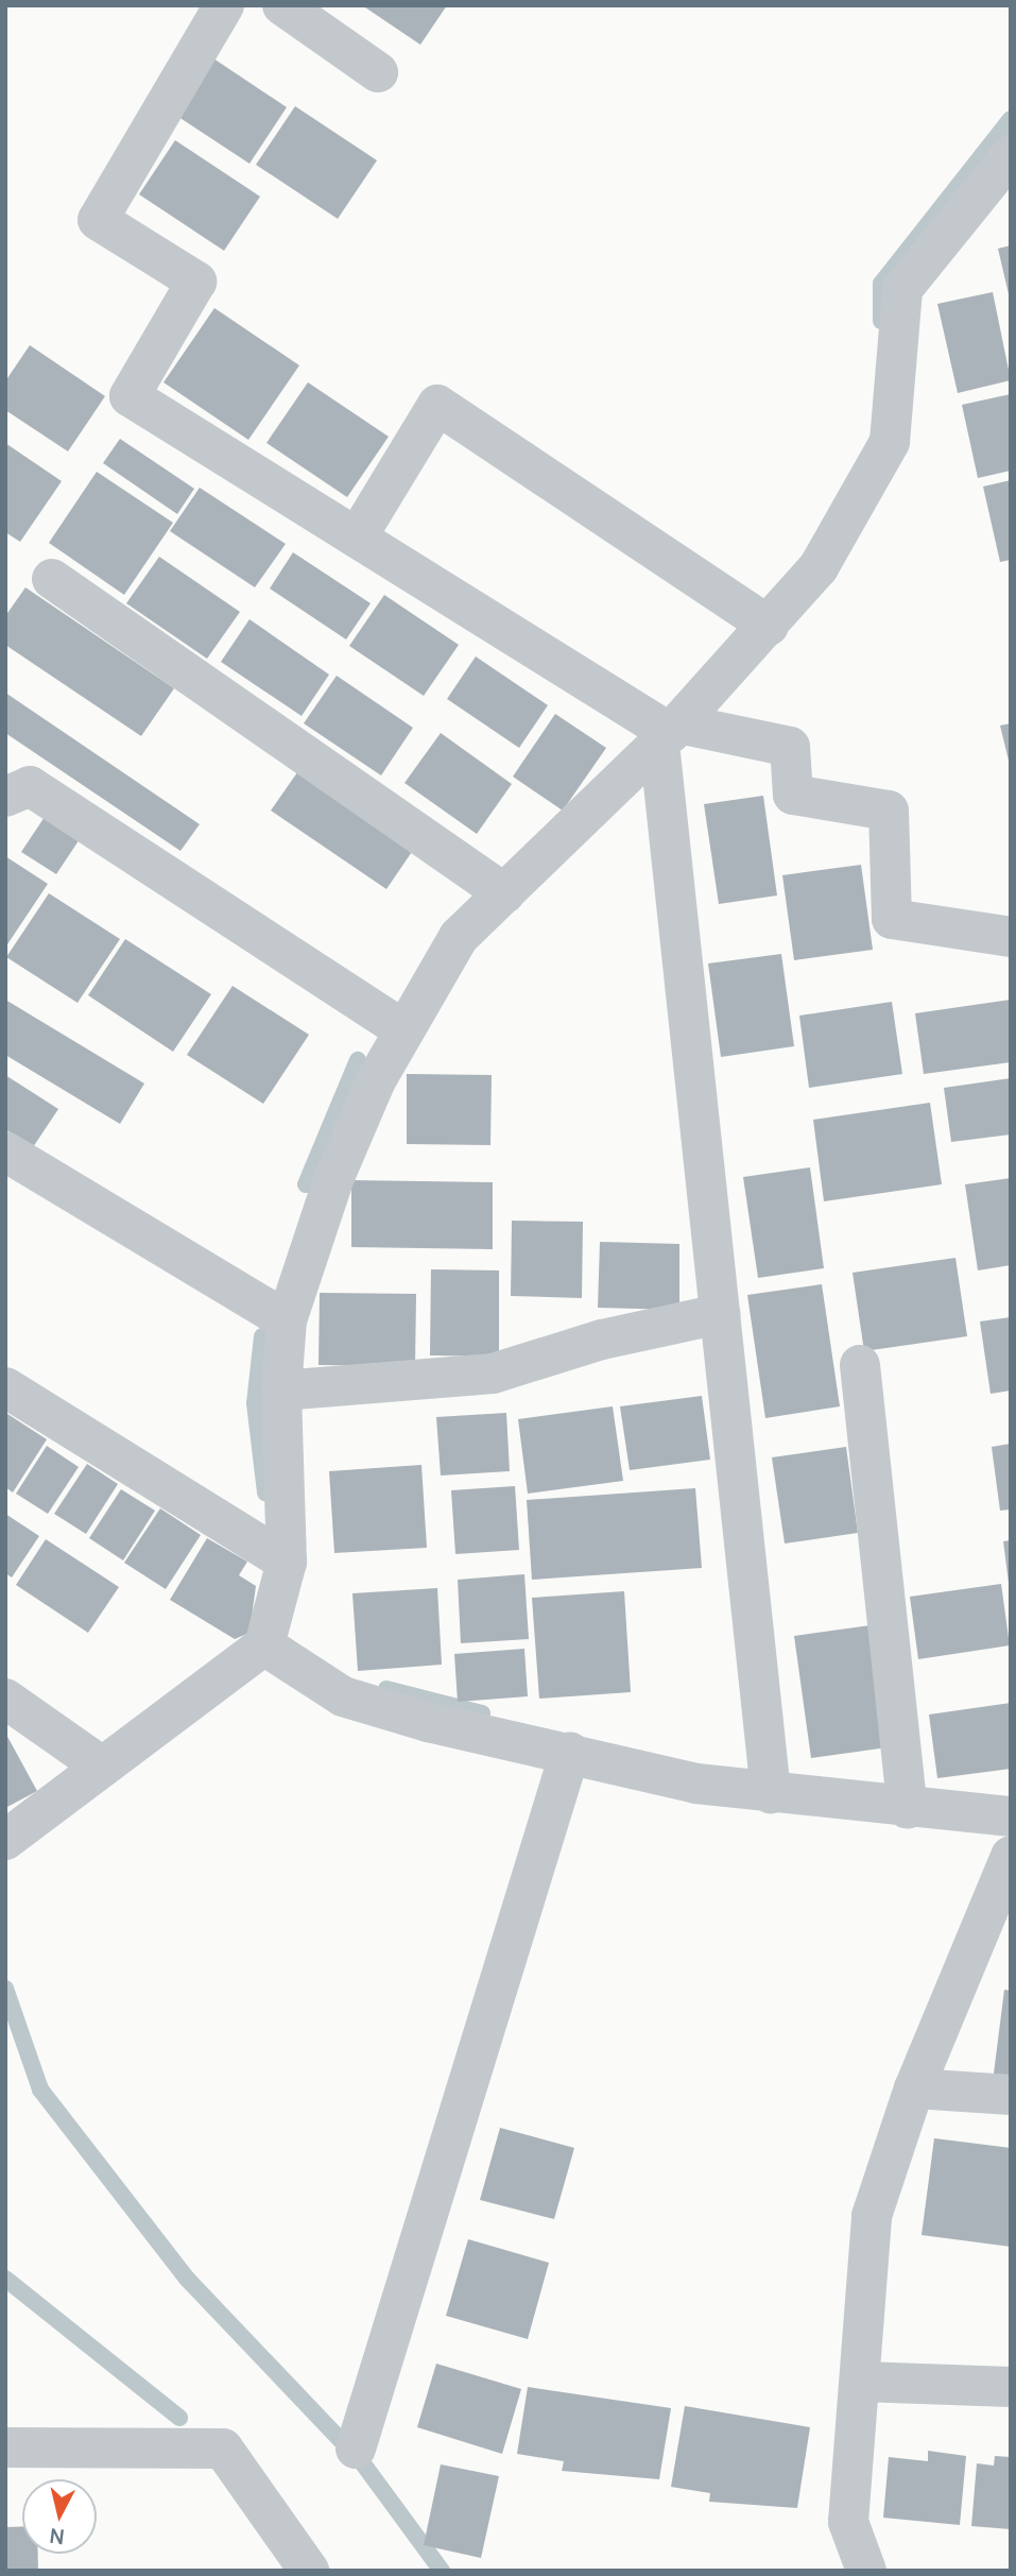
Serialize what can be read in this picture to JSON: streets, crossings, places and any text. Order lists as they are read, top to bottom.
{
  "north": "bottom"
}
